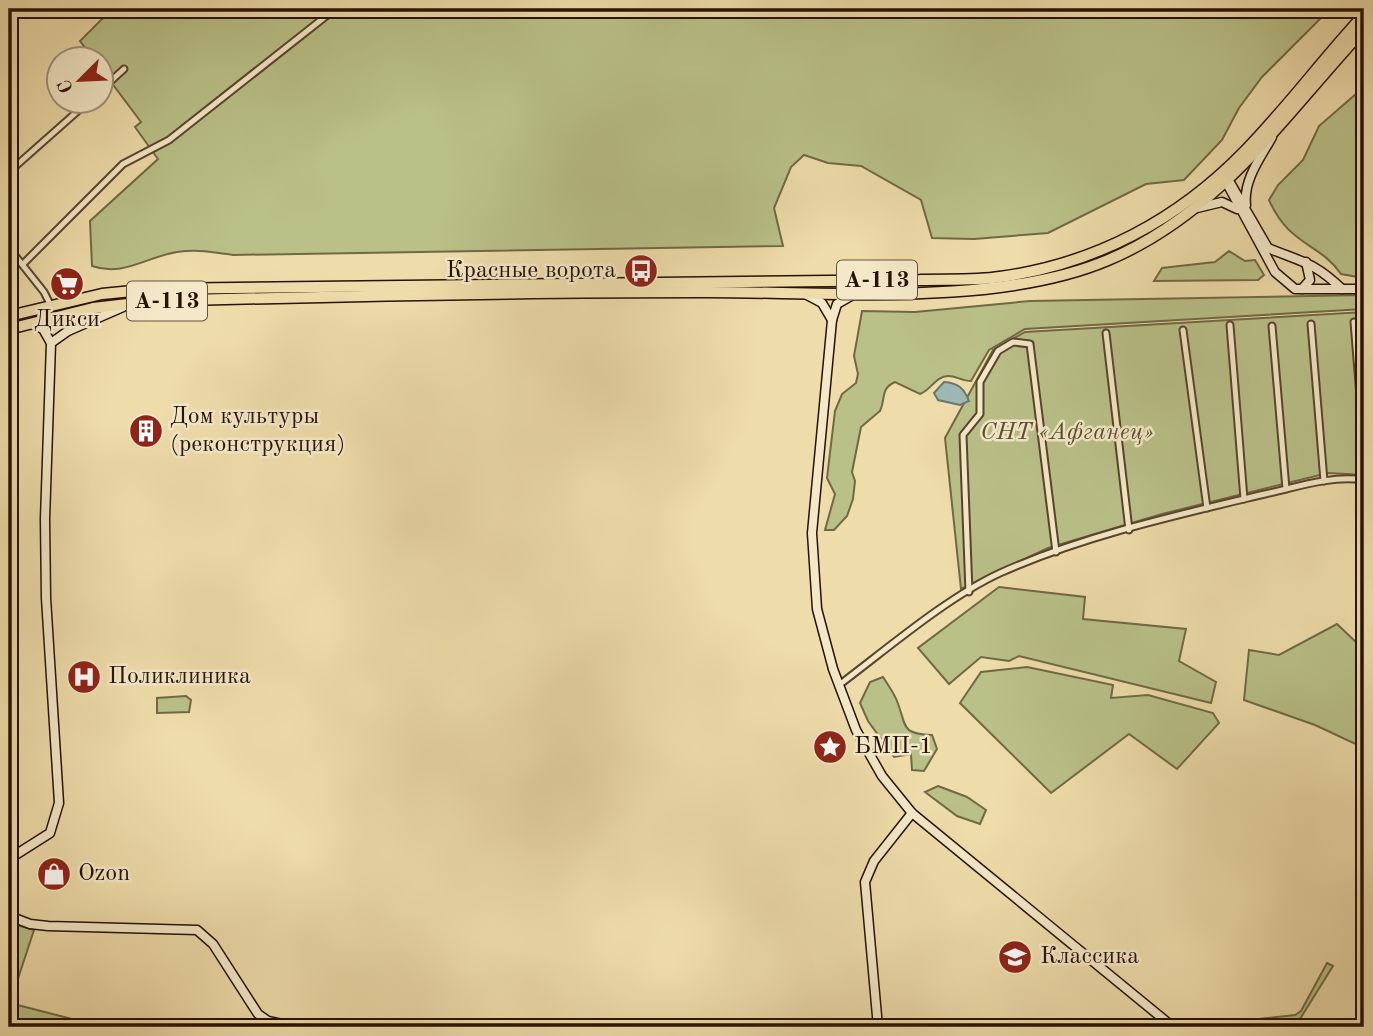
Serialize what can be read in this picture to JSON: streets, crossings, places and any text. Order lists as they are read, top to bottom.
{
  "streets": {
    "highway": ["А-113"]
  },
  "parks": ["СНТ «Афганец»"],
  "places": {
    "bus stop": ["Красные ворота"],
    "supermarket": ["Дикси"],
    "building": ["Дом культуры (реконструкция)"],
    "hospital": ["Поликлиника"],
    "place": ["БМП-1"],
    "shop": ["Ozon"],
    "school or university": ["Классика"]
  },
  "north": "bottom left"
}
